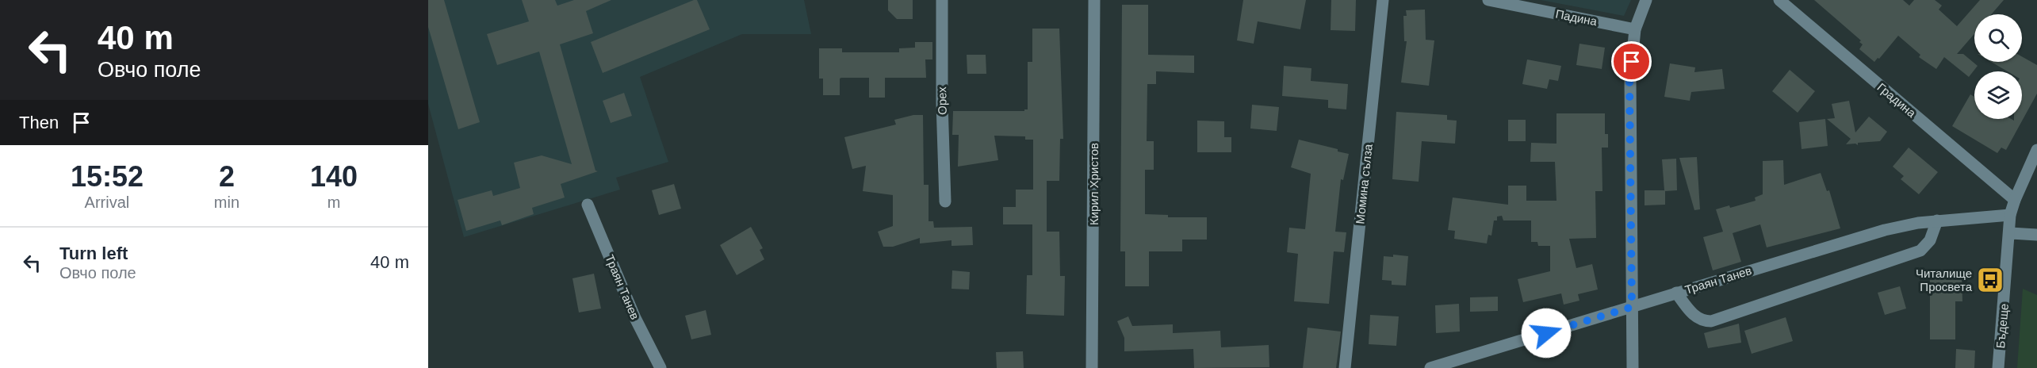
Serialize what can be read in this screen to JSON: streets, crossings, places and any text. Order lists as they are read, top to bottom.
{
  "streets": {
    "street": [
      "Падина",
      "Градина",
      "Орех",
      "Кирил Христов",
      "Момина сълза",
      "Траян Танев",
      "Бъдеще"
    ]
  },
  "crossings": [
    ["Градина", "Бъдеще"],
    ["Траян Танев", "Бъдеще"]
  ],
  "places": {
    "bus stop": ["Читалище Просвета"]
  },
  "page": {
    "turn": ["40 m", "Овчо поле"],
    "then": "Then",
    "eta": [
      "15:52",
      "Arrival",
      "2",
      "min",
      "140",
      "m"
    ],
    "list": [
      {
        "name": "Turn left",
        "note": "Овчо поле",
        "value": "40 m"
      }
    ]
  }
}
